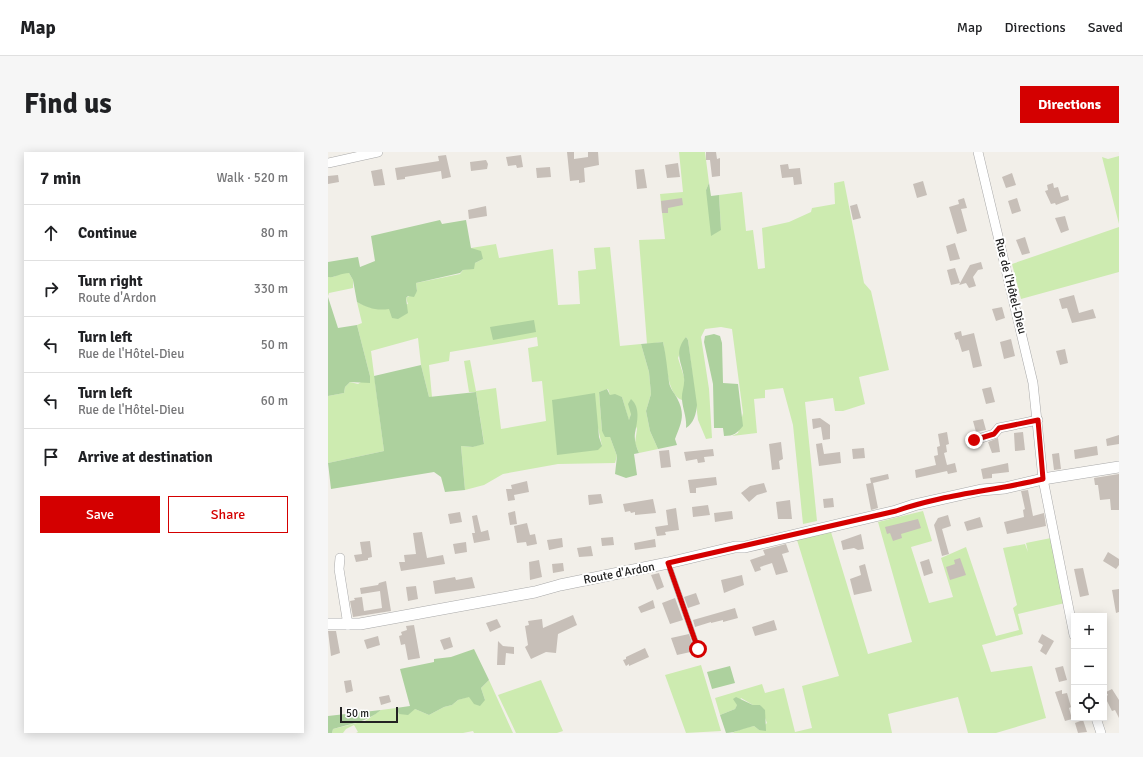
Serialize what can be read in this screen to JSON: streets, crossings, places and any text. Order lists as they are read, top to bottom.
{
  "streets": {
    "street": ["Rue de l'Hôtel-Dieu", "Route d'Ardon"]
  },
  "crossings": [
    ["Rue de l'Hôtel-Dieu", "Route d'Ardon"]
  ],
  "scale_bar": "50 m",
  "page": {
    "header": "Map",
    "nav": ["Map", "Directions", "Saved"],
    "buttons": [
      "Directions",
      ["Save", "Share"]
    ],
    "title": "Find us",
    "heading": ["7 min", "Walk · 520 m"],
    "list": [
      ["Continue", "80 m"],
      ["Turn right", "Route d'Ardon", "330 m"],
      ["Turn left", "Rue de l'Hôtel-Dieu", "50 m"],
      ["Turn left", "Rue de l'Hôtel-Dieu", "60 m"],
      "Arrive at destination"
    ],
    "map_buttons": ["+", "−"],
    "scale": "50 m"
  }
}
